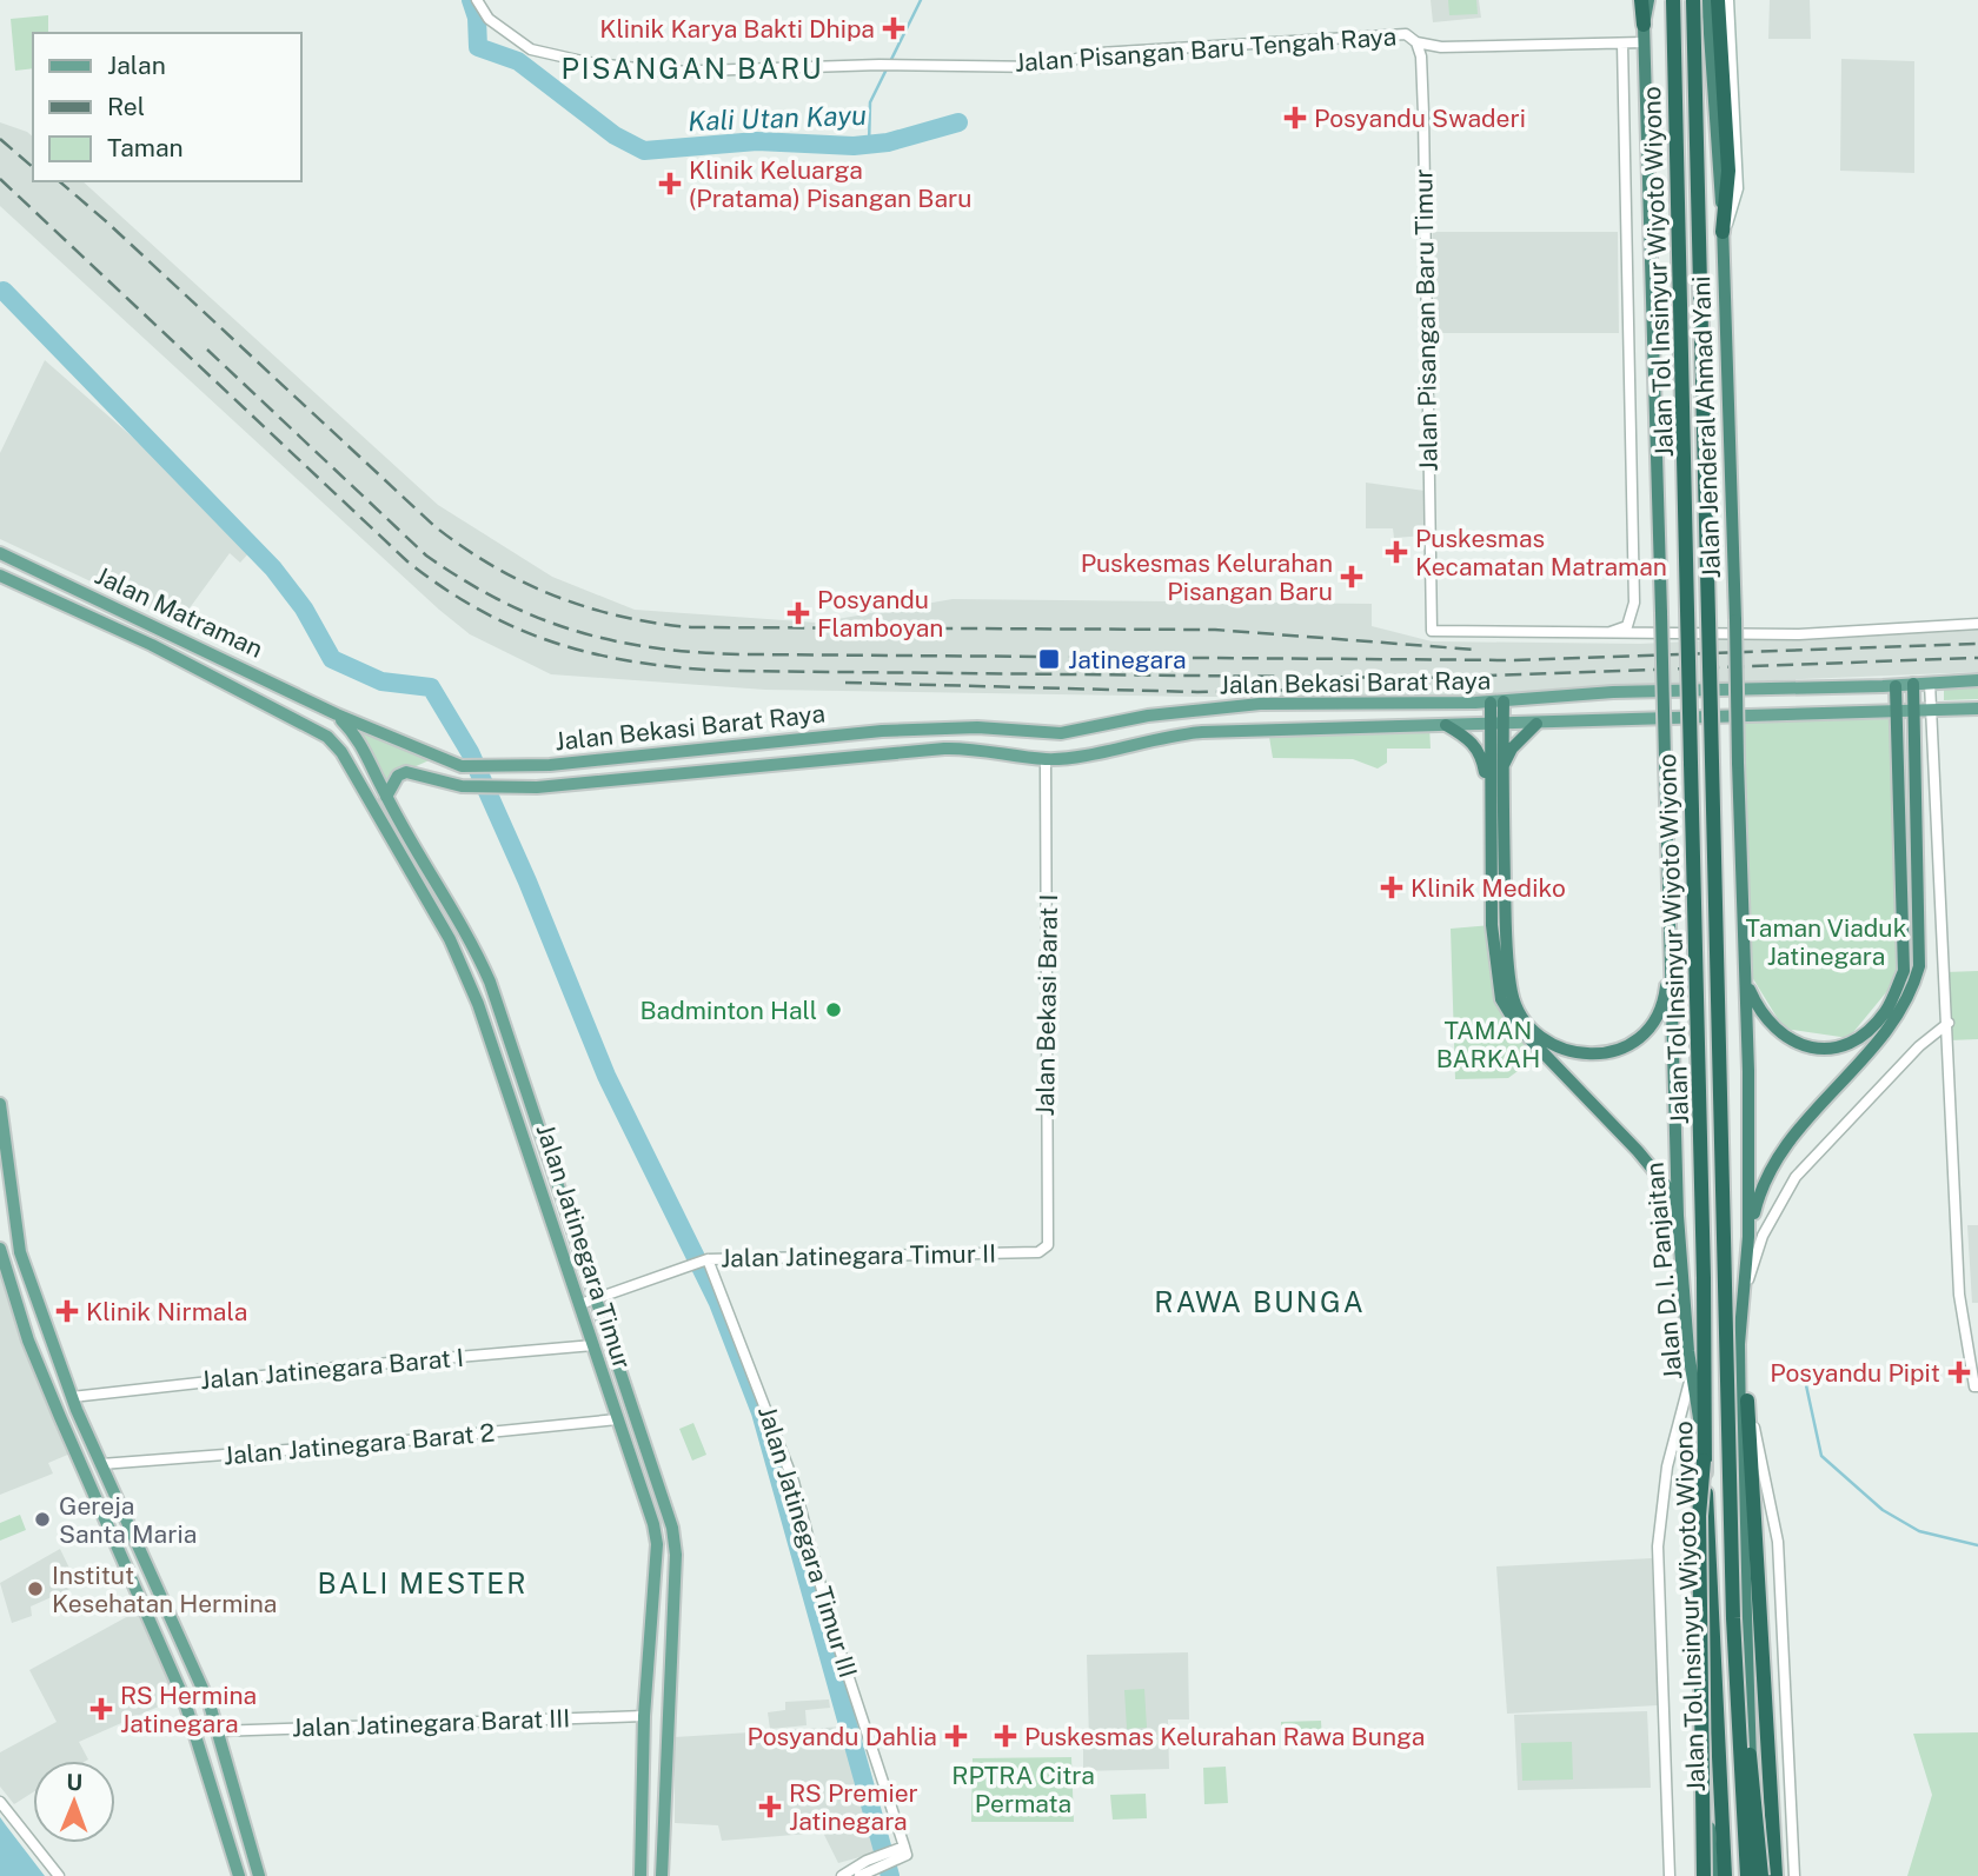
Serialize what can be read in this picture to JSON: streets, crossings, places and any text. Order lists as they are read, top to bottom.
{
  "streets": {
    "highway": ["Jalan Tol Insinyur Wiyoto Wiyono", "Jalan Jenderal Ahmad Yani", "Jalan D. I. Panjaitan"],
    "main road": ["Jalan Matraman", "Jalan Bekasi Barat Raya", "Jalan Jatinegara Timur"],
    "street": [
      "Jalan Pisangan Baru Tengah Raya",
      "Jalan Pisangan Baru Timur",
      "Jalan Bekasi Barat I",
      "Jalan Jatinegara Timur II",
      "Jalan Jatinegara Barat I",
      "Jalan Jatinegara Barat 2",
      "Jalan Jatinegara Timur III",
      "Jalan Jatinegara Barat III"
    ]
  },
  "crossings": [
    ["Jalan Pisangan Baru Tengah Raya", "Jalan Pisangan Baru Timur"],
    ["Jalan Pisangan Baru Tengah Raya", "Jalan Jenderal Ahmad Yani"],
    ["Jalan Jenderal Ahmad Yani", "Jalan D. I. Panjaitan"],
    ["Jalan Matraman", "Jalan Bekasi Barat Raya"],
    ["Jalan Matraman", "Jalan Jatinegara Timur"],
    ["Jalan Bekasi Barat Raya", "Jalan Bekasi Barat I"],
    ["Jalan Bekasi Barat Raya", "Jalan Jatinegara Timur"],
    ["Jalan Bekasi Barat I", "Jalan Jatinegara Timur II"],
    ["Jalan Jatinegara Timur", "Jalan Jatinegara Timur II"],
    ["Jalan Jatinegara Timur", "Jalan Jatinegara Barat I"],
    ["Jalan Jatinegara Timur", "Jalan Jatinegara Barat 2"],
    ["Jalan Jatinegara Timur", "Jalan Jatinegara Barat III"],
    ["Jalan Jatinegara Timur II", "Jalan Jatinegara Timur III"]
  ],
  "districts": ["PISANGAN BARU", "RAWA BUNGA", "BALI MESTER"],
  "water": ["Kali Utan Kayu"],
  "parks": ["Taman Viaduk Jatinegara", "TAMAN BARKAH", "RPTRA Citra Permata"],
  "places": {
    "health": [
      "Klinik Karya Bakti Dhipa",
      "Posyandu Swaderi",
      "Klinik Keluarga (Pratama) Pisangan Baru",
      "Puskesmas Kecamatan Matraman",
      "Puskesmas Kelurahan Pisangan Baru",
      "Posyandu Flamboyan",
      "Klinik Mediko",
      "Klinik Nirmala",
      "Posyandu Pipit",
      "RS Hermina Jatinegara",
      "Posyandu Dahlia",
      "Puskesmas Kelurahan Rawa Bunga",
      "RS Premier Jatinegara"
    ],
    "transit": ["Jatinegara"],
    "other": ["Badminton Hall", "Gereja Santa Maria", "Institut Kesehatan Hermina"]
  },
  "legend": ["Jalan", "Rel", "Taman"],
  "north": "top"
}
